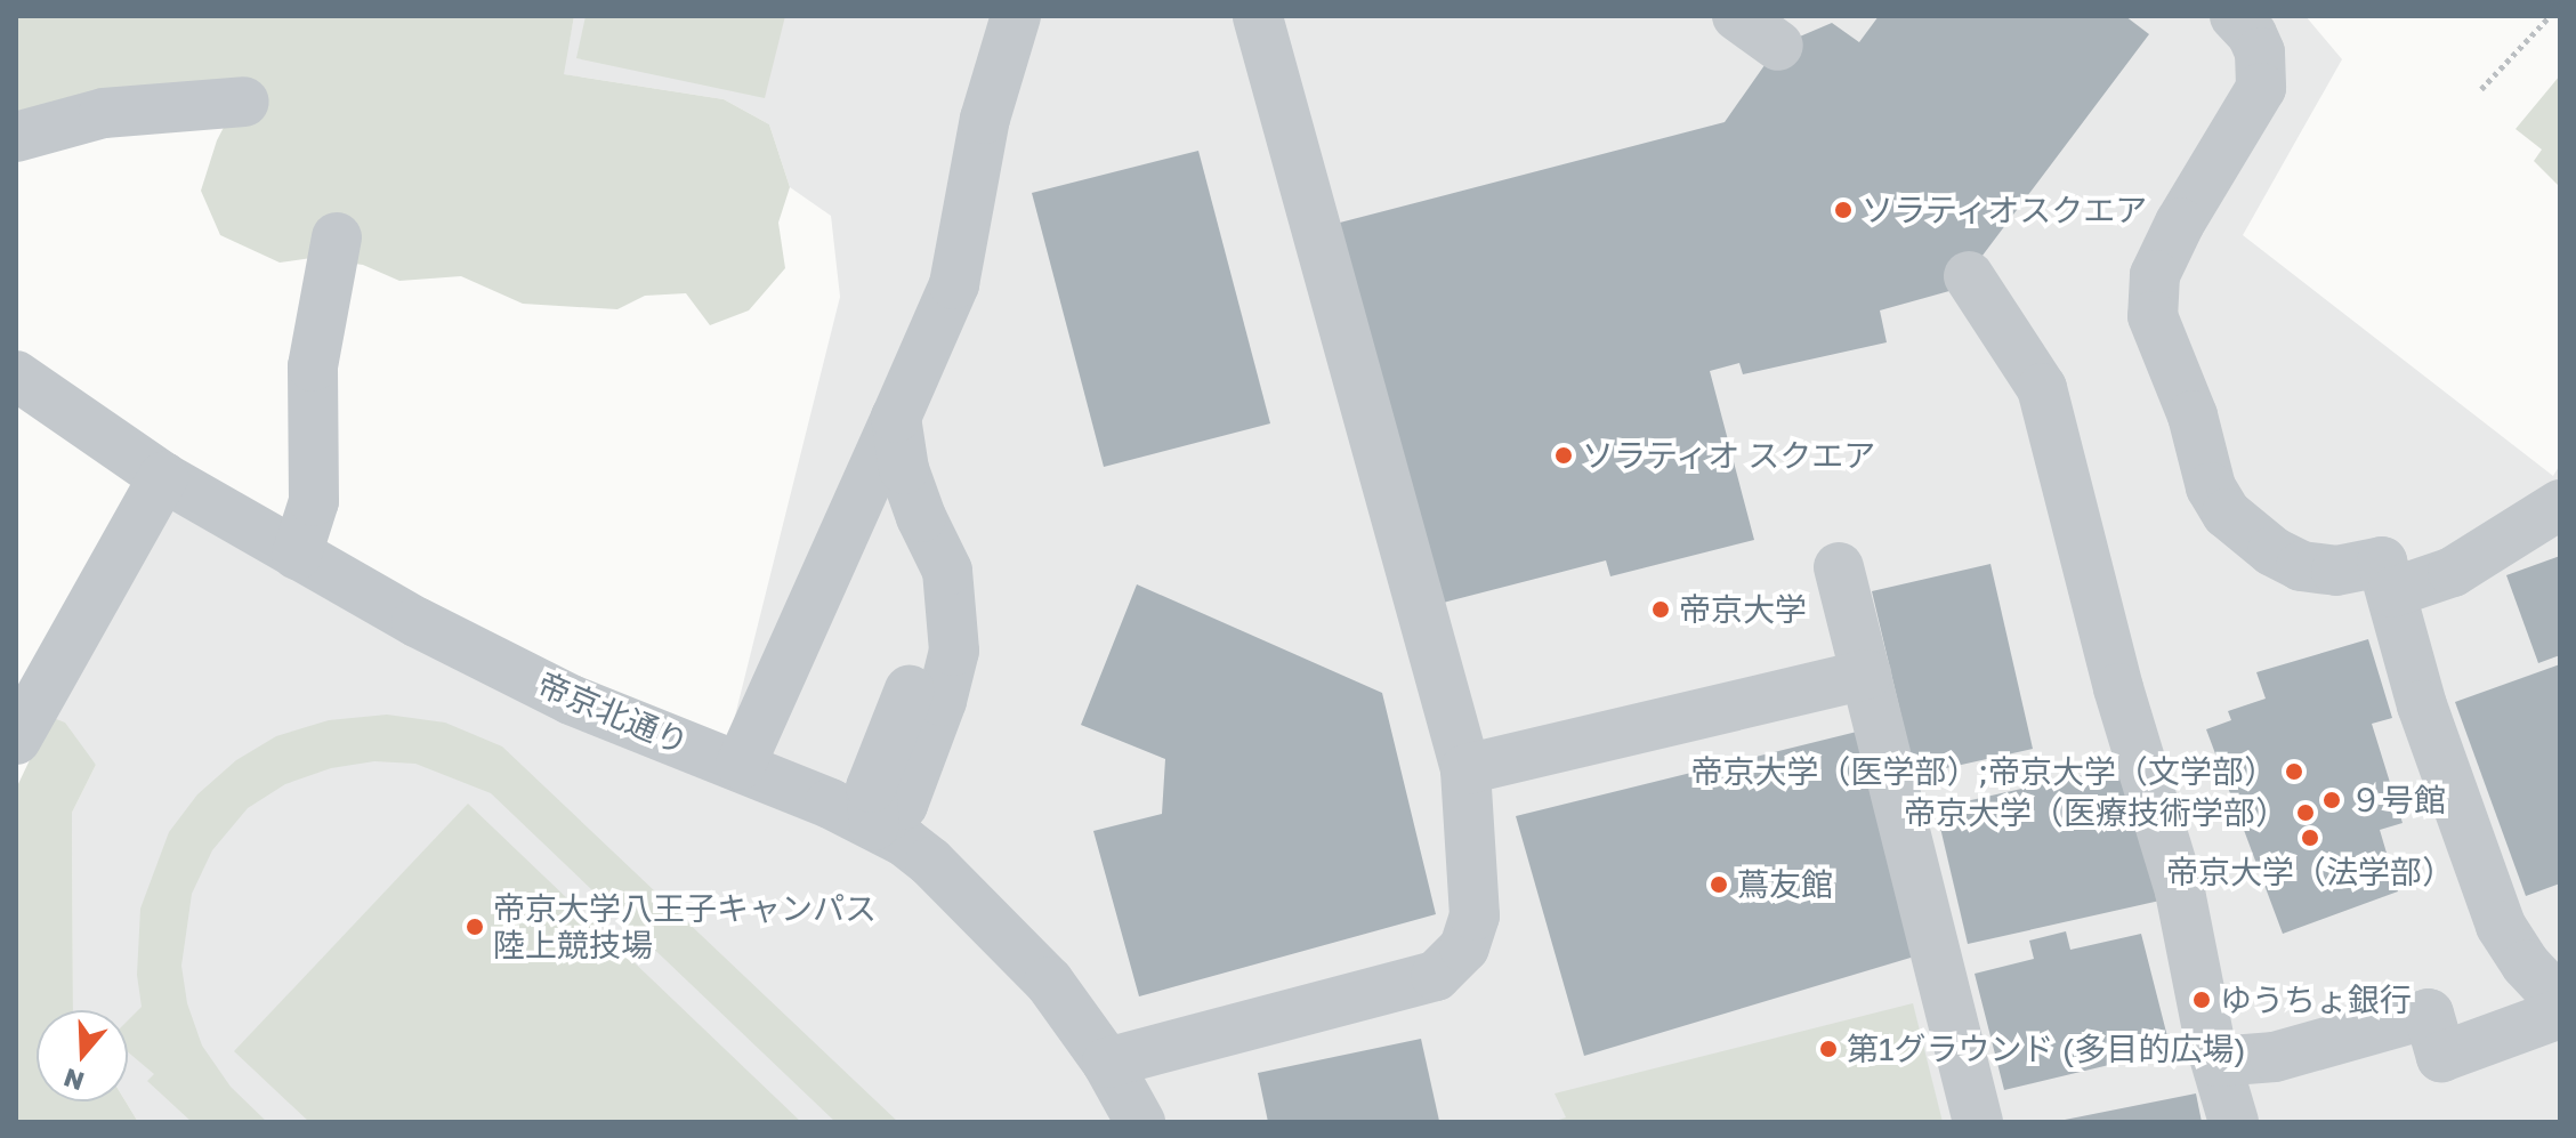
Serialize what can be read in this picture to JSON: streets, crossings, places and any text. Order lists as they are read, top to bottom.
{
  "streets": {
    "street": ["帝京北通り"]
  },
  "places": [
    "ソラティオスクエア",
    "ソラティオ スクエア",
    "帝京大学",
    "帝京大学（医学部）;帝京大学（文学部）",
    "９号館",
    "帝京大学（医療技術学部）",
    "帝京大学（法学部）",
    "蔦友館",
    "帝京大学八王子キャンパス 陸上競技場",
    "ゆうちょ銀行",
    "第1グラウンド (多目的広場)"
  ],
  "north": "bottom"
}
